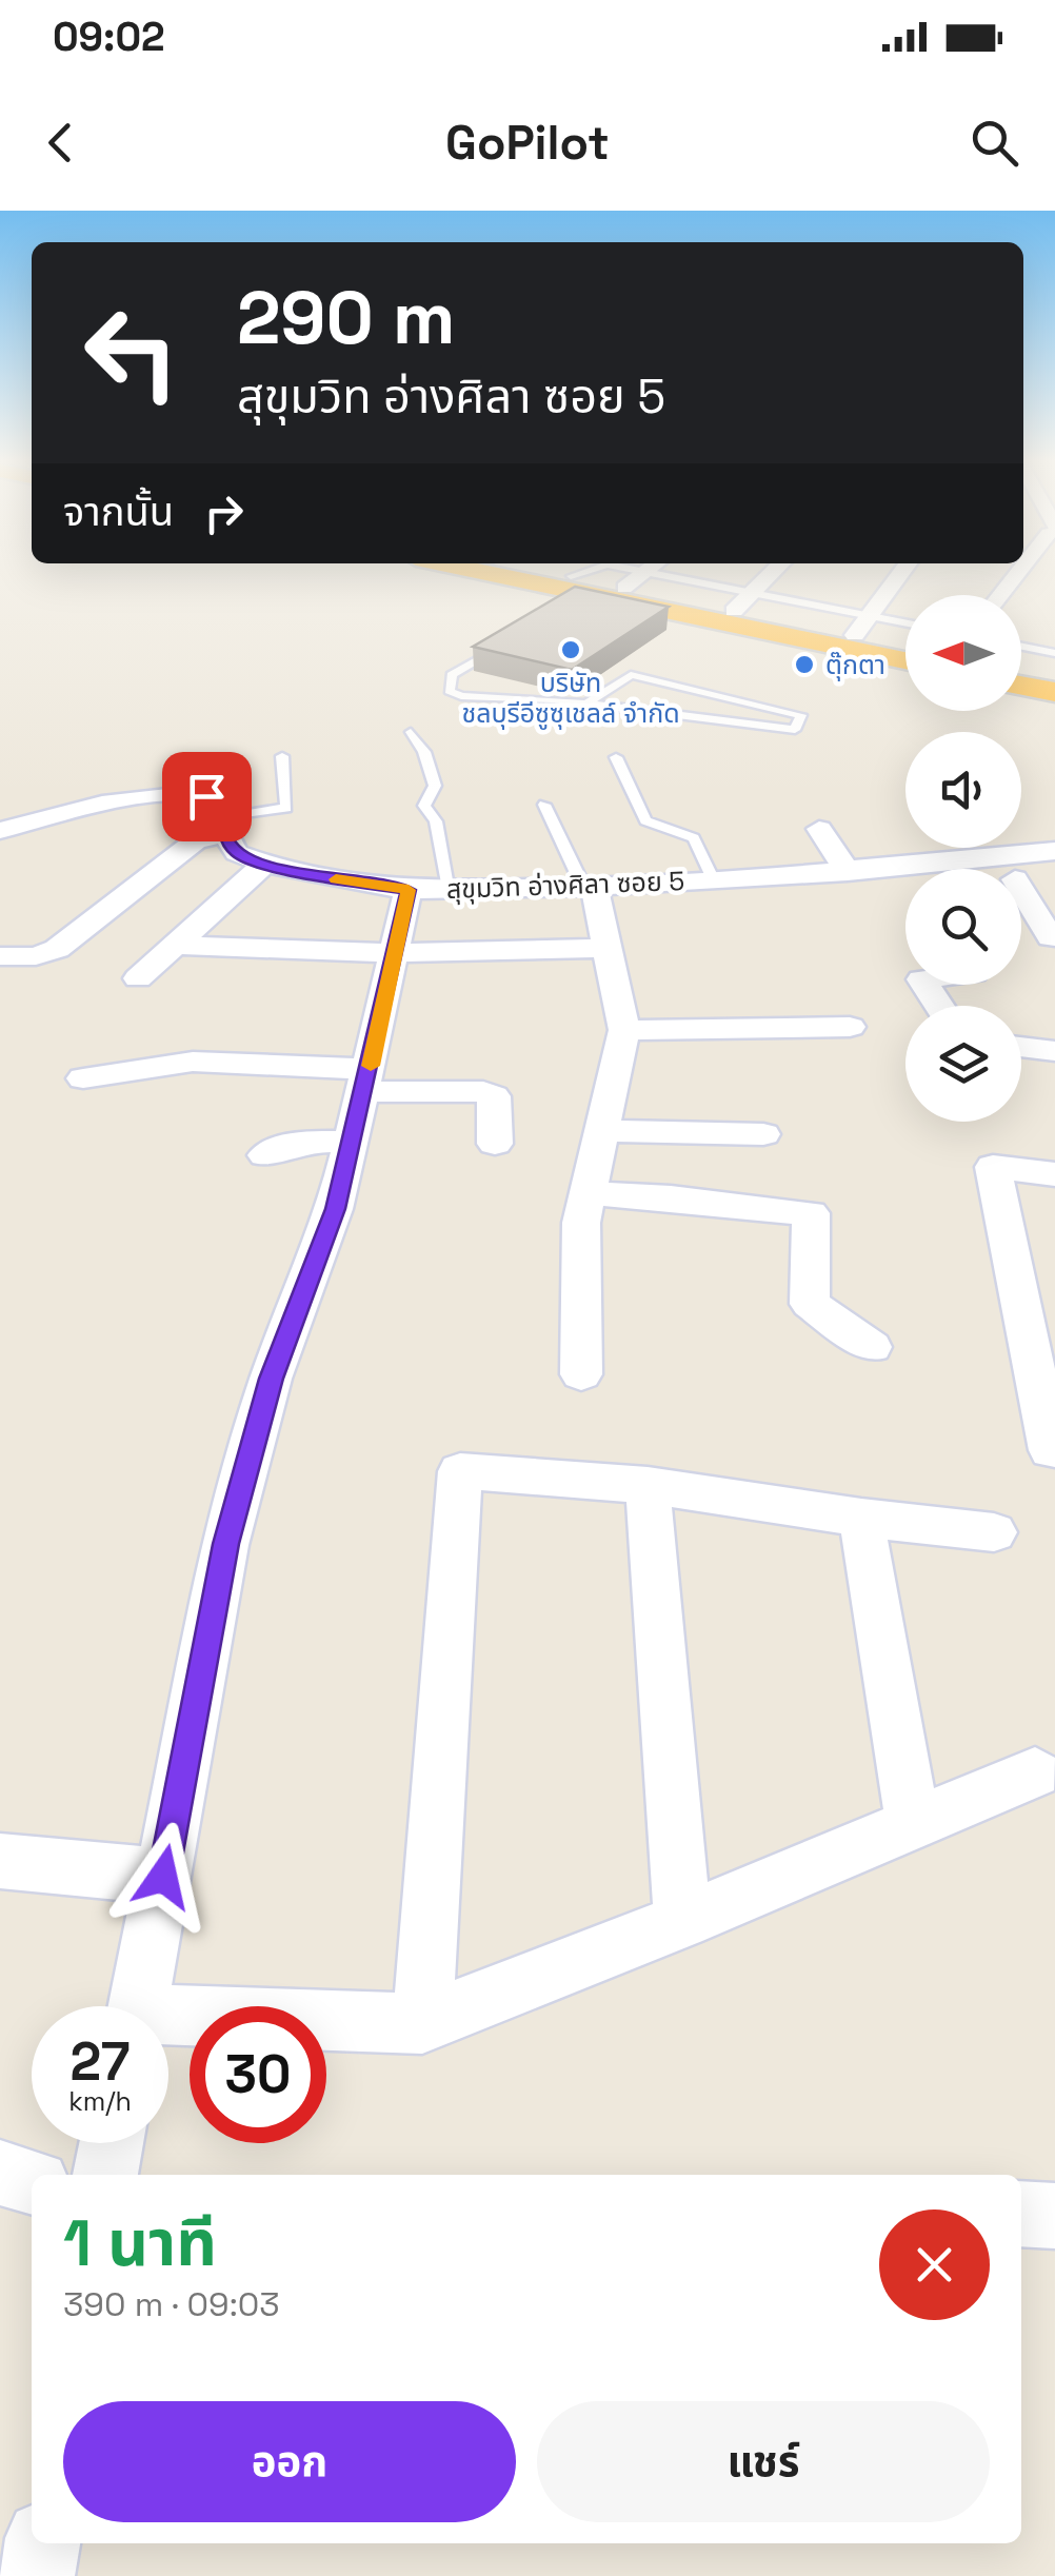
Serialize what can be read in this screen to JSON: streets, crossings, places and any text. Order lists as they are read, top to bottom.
{
  "streets": {
    "street": ["สุขุมวิท อ่างศิลา ซอย 5"]
  },
  "places": ["บริษัท ชลบุรีอีซูซุเชลล์ จำกัด", "ตุ๊กตา"],
  "north": "left",
  "page": {
    "status": "09:02",
    "header": "GoPilot",
    "turn": ["290 m", "สุขุมวิท อ่างศิลา ซอย 5"],
    "then": "จากนั้น",
    "speed": "27 km/h",
    "limit": "30",
    "heading": ["1 นาที", "390 m · 09:03"],
    "buttons": ["ออก", "แชร์"]
  }
}
